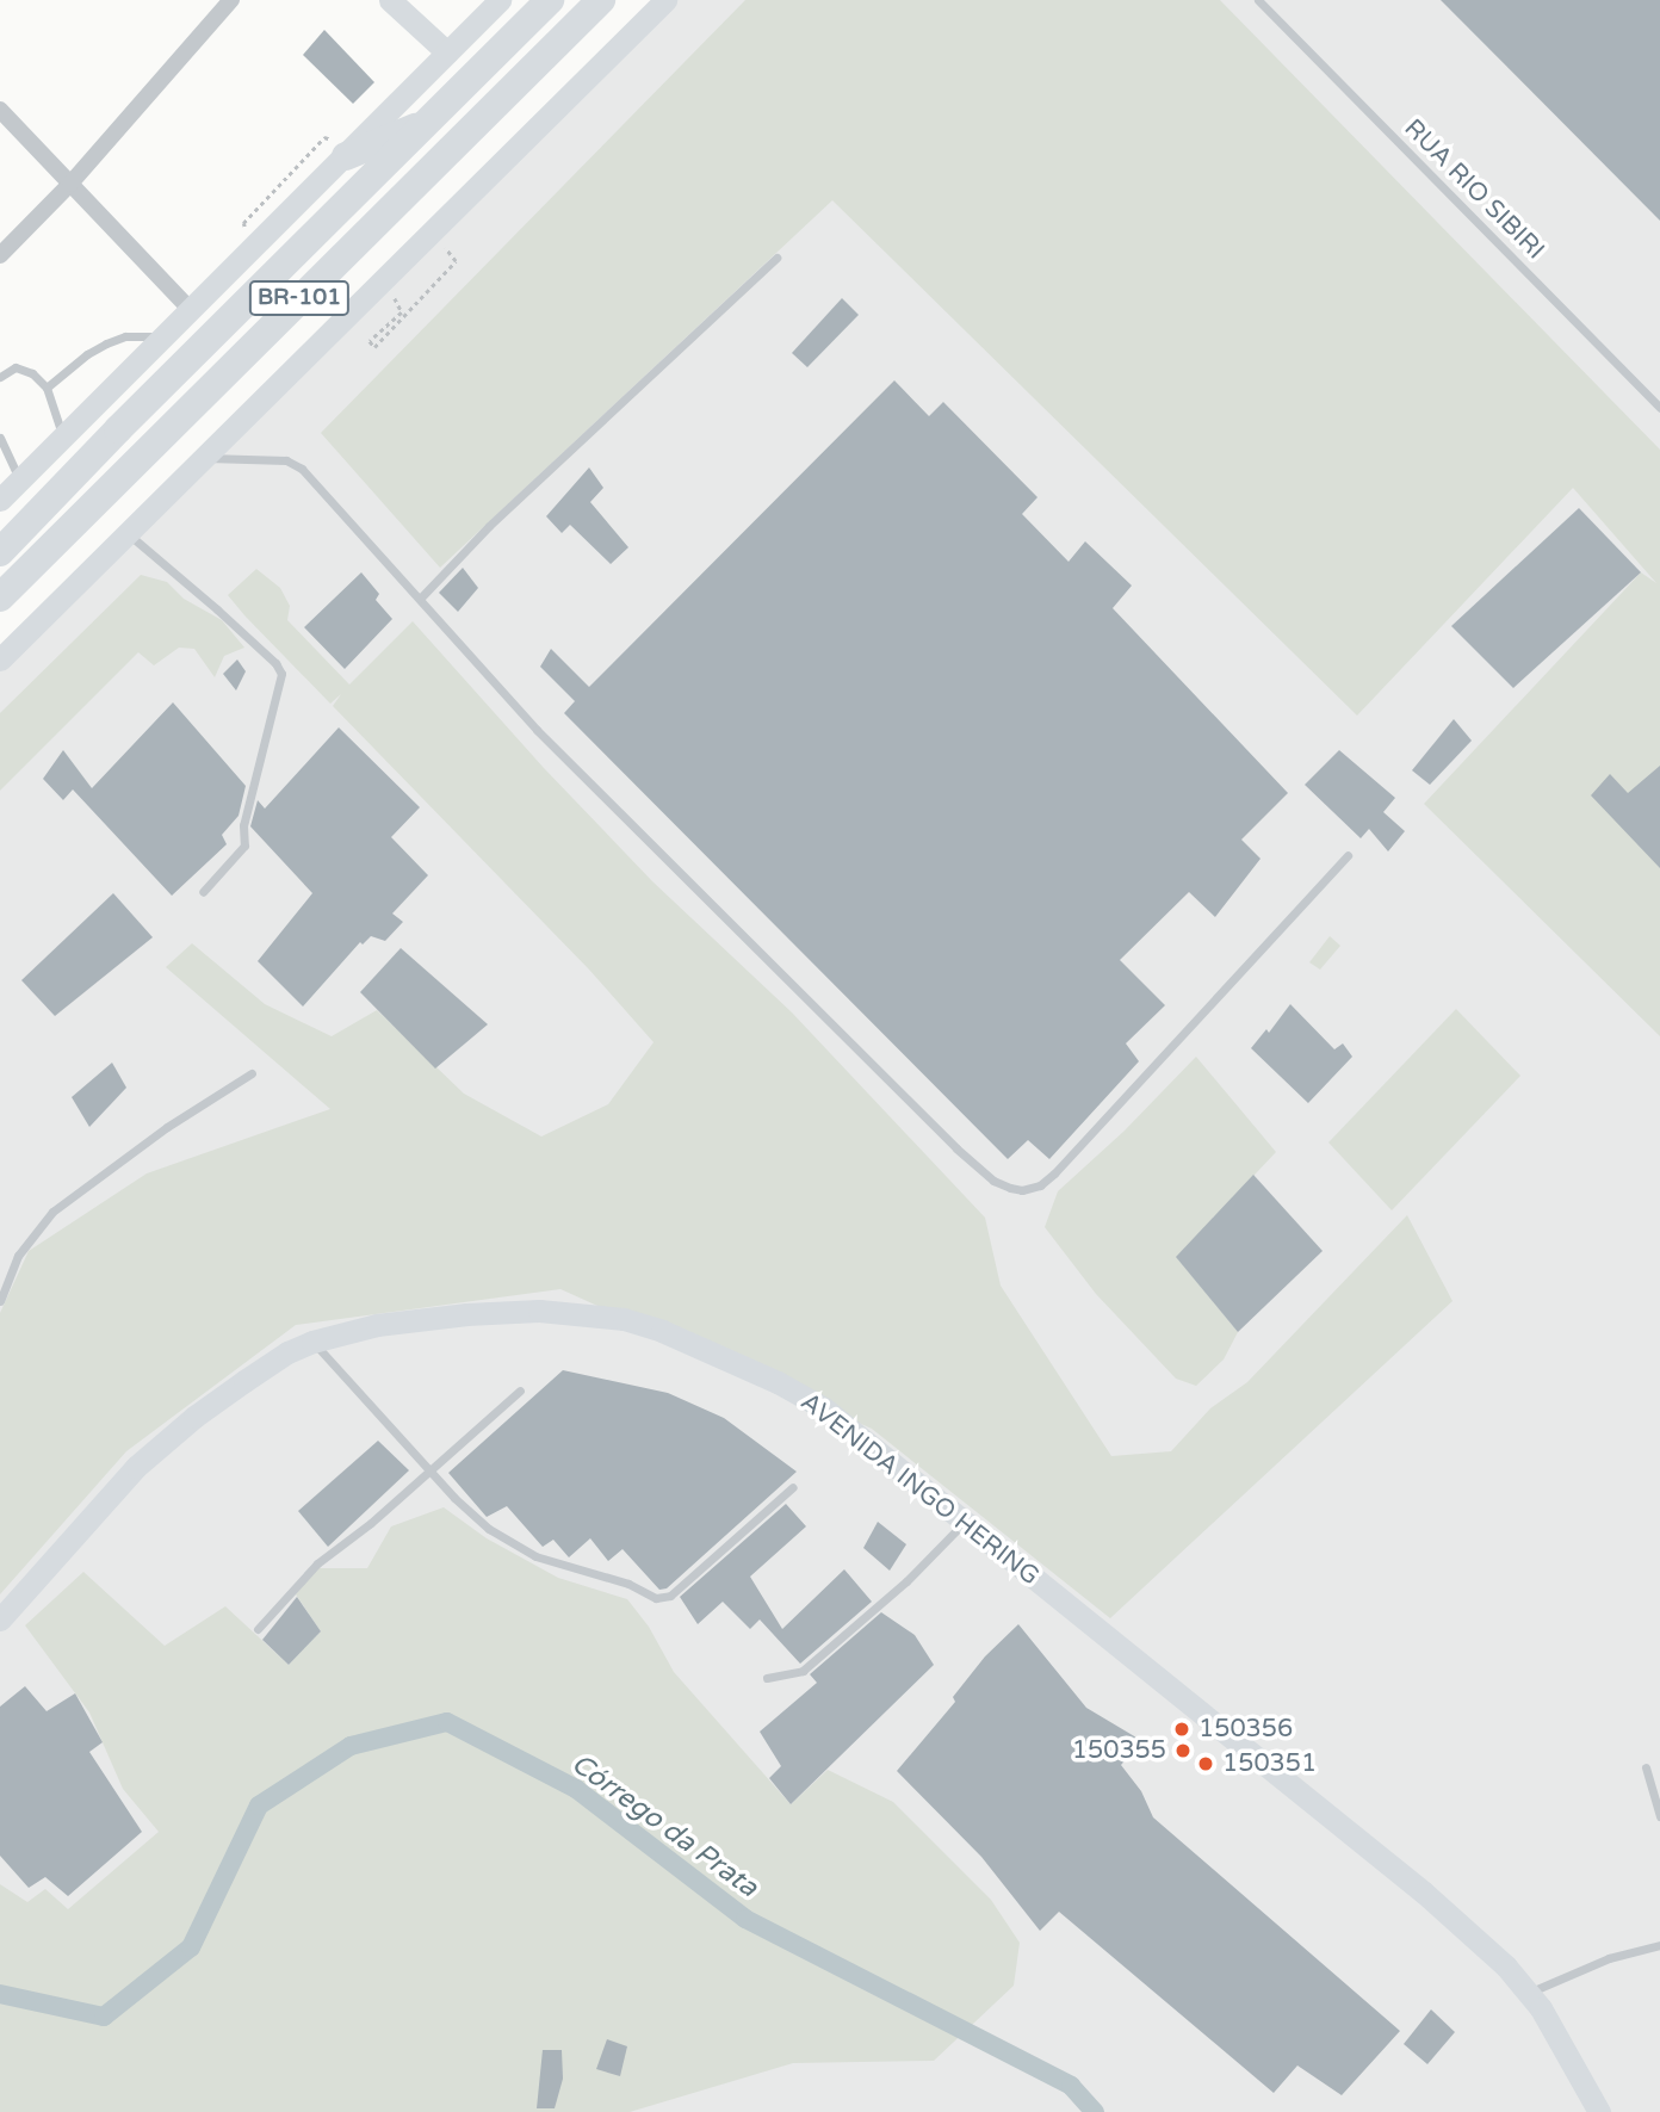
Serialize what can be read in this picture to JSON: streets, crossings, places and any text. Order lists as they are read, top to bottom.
{
  "streets": {
    "highway": ["BR-101"],
    "main road": ["AVENIDA INGO HERING"],
    "lane": ["RUA RIO SIBIRI"]
  },
  "water": ["Córrego da Prata"],
  "places": ["150356", "150355", "150351"]
}
